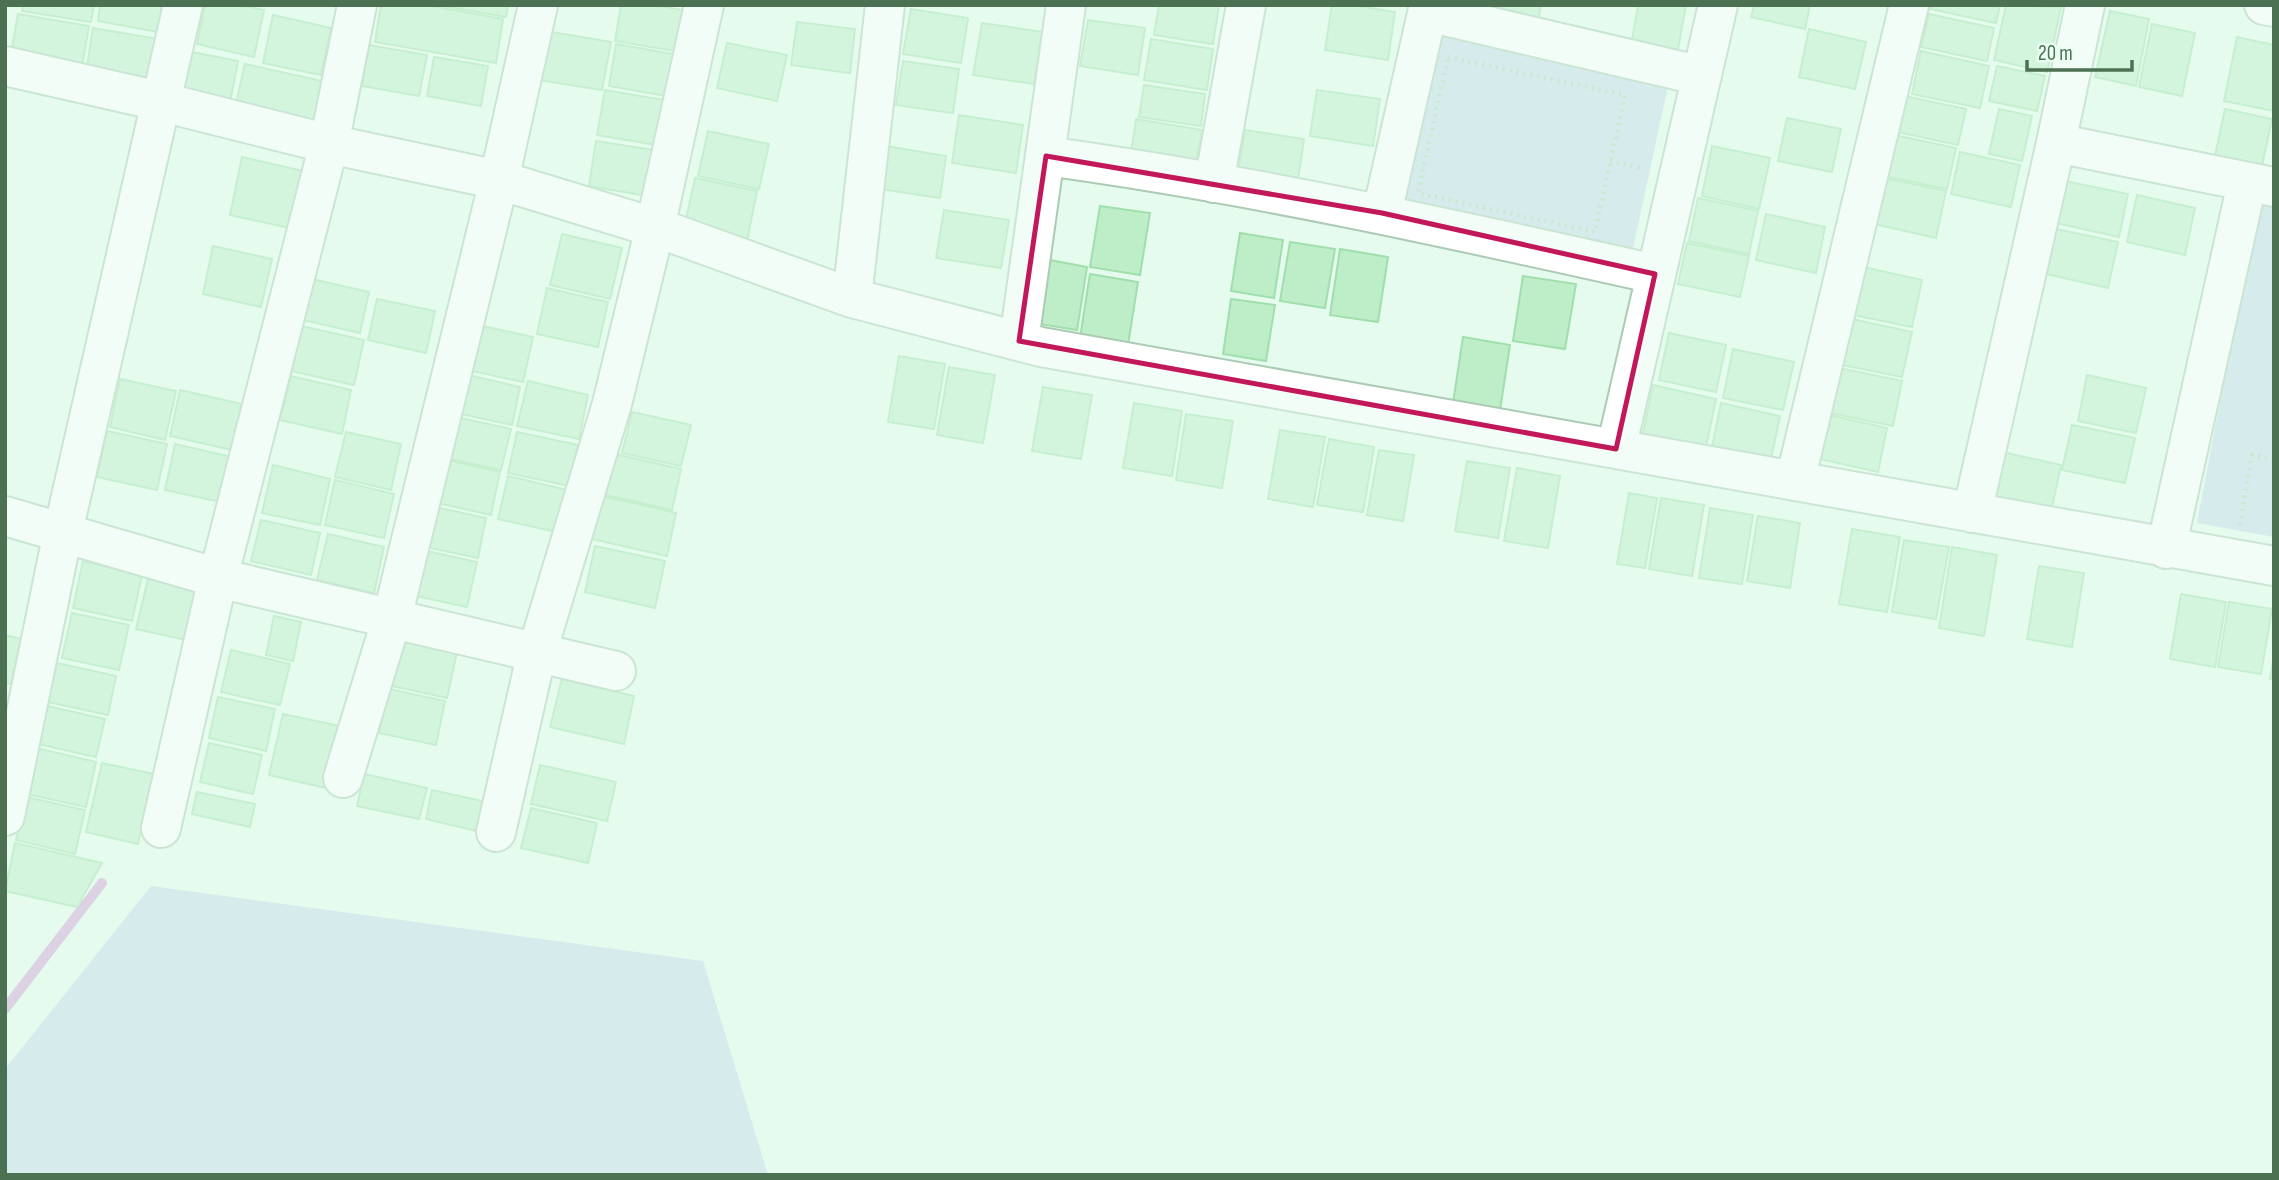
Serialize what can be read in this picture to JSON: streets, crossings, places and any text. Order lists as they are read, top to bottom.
{
  "scale_bar": "20 m"
}
